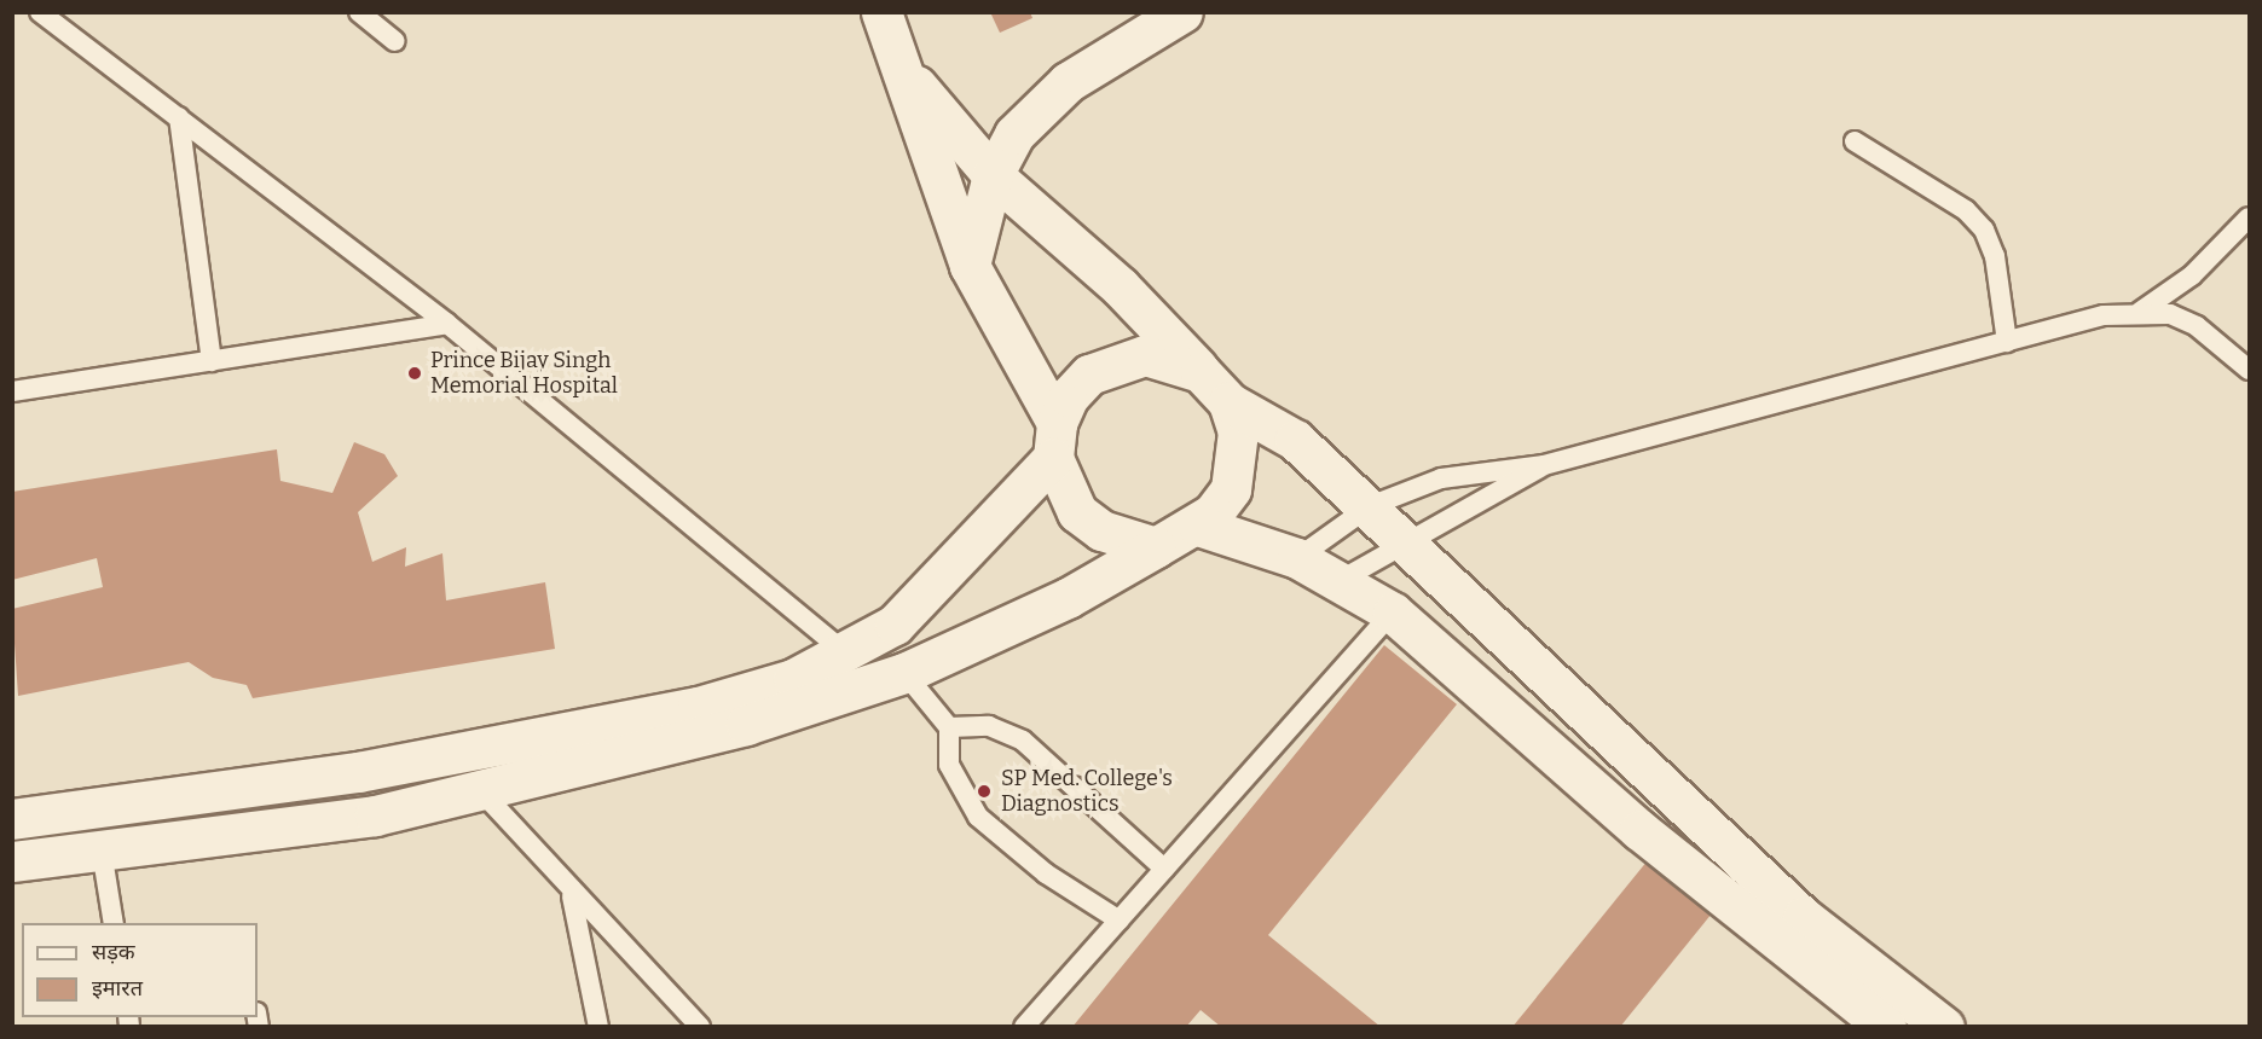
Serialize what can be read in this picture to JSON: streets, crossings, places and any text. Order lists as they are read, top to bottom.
{
  "places": ["Prince Bijay Singh Memorial Hospital", "SP Med. College's Diagnostics"],
  "legend": ["सड़क", "इमारत"]
}
